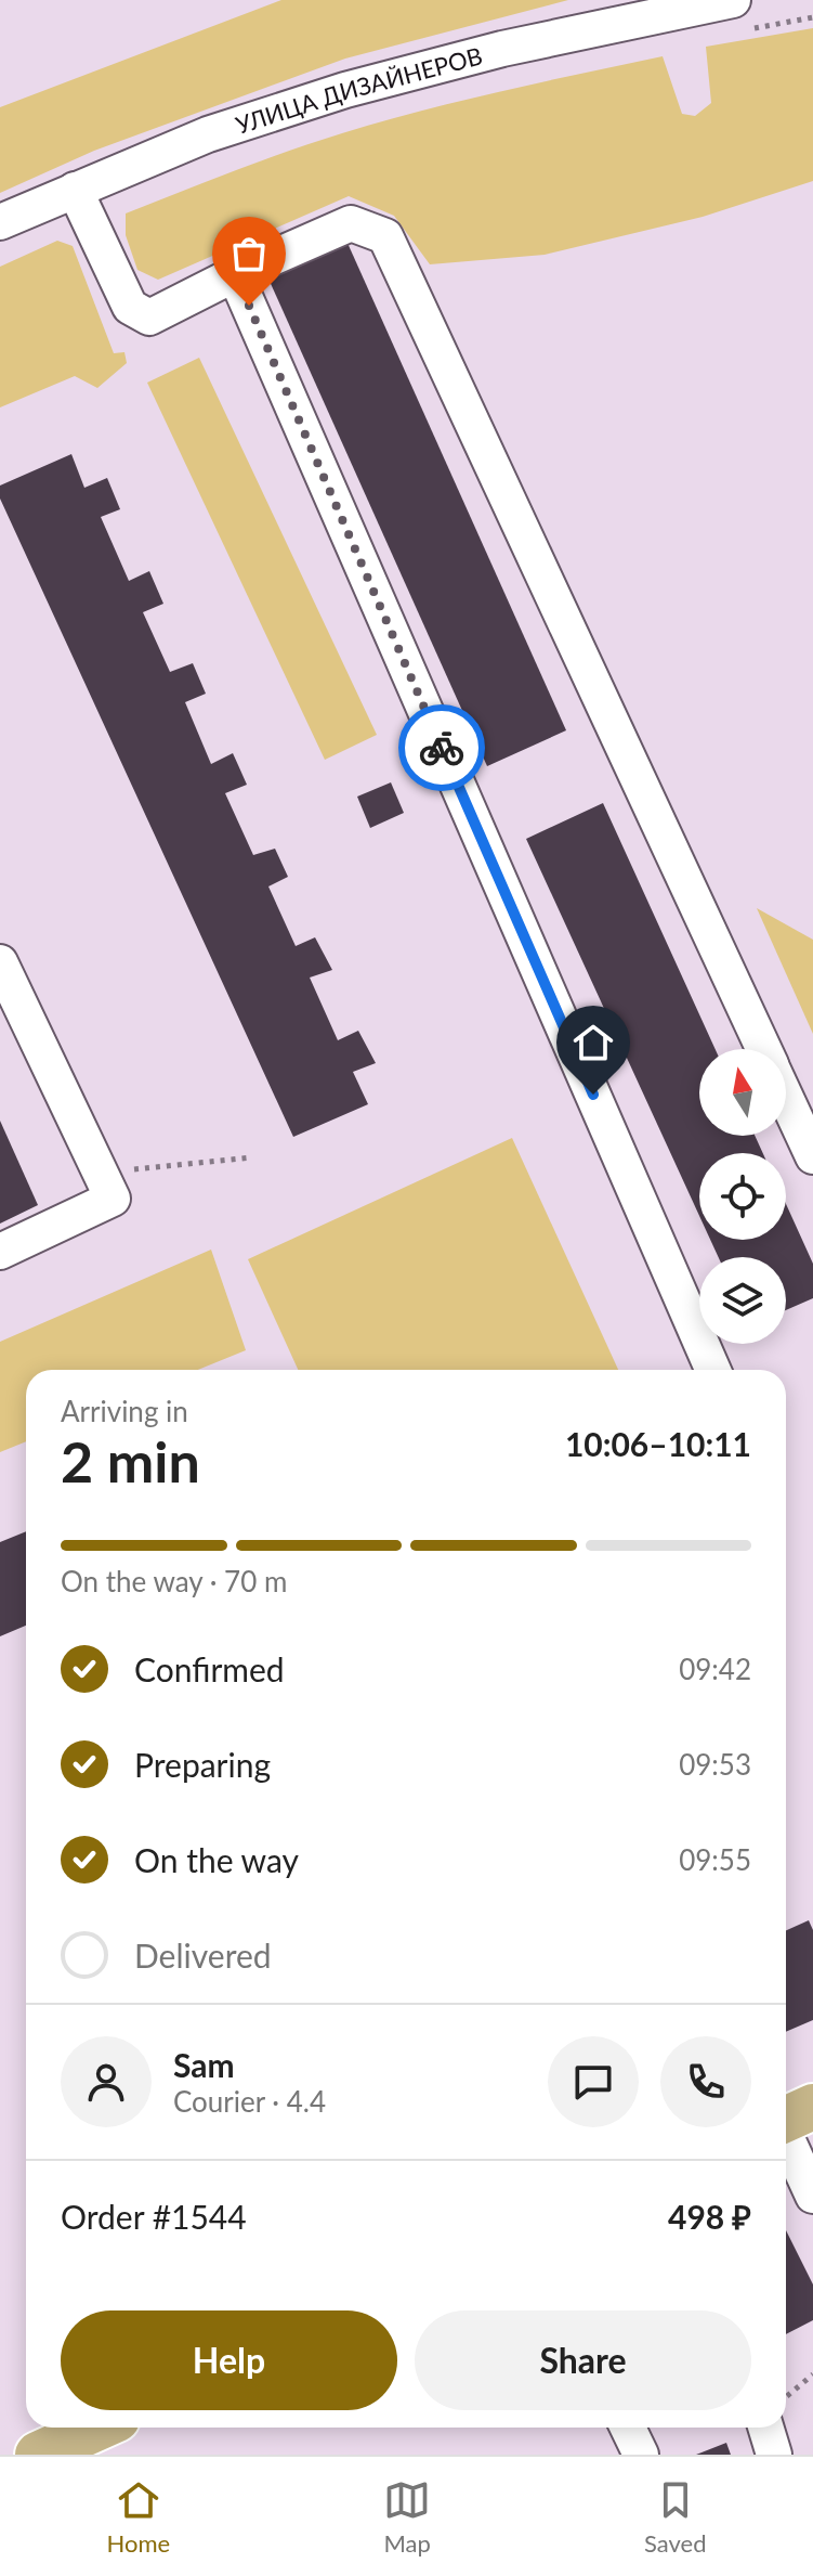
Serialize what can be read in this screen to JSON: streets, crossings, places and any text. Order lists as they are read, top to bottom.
{
  "streets": {
    "street": ["УЛИЦА ДИЗАЙНЕРОВ"]
  },
  "north": "top",
  "page": {
    "heading": ["2 min", "Arriving in", "10:06–10:11"],
    "panel": [
      "Sam",
      "Courier · 4.4",
      "Order #1544",
      "498 ₽"
    ],
    "bar": "On the way · 70 m",
    "list": [
      ["Confirmed", "09:42"],
      ["Preparing", "09:53"],
      ["On the way", "09:55"],
      "Delivered"
    ],
    "buttons": ["Help", "Share"],
    "tabs": ["Home", "Map", "Saved"]
  }
}
